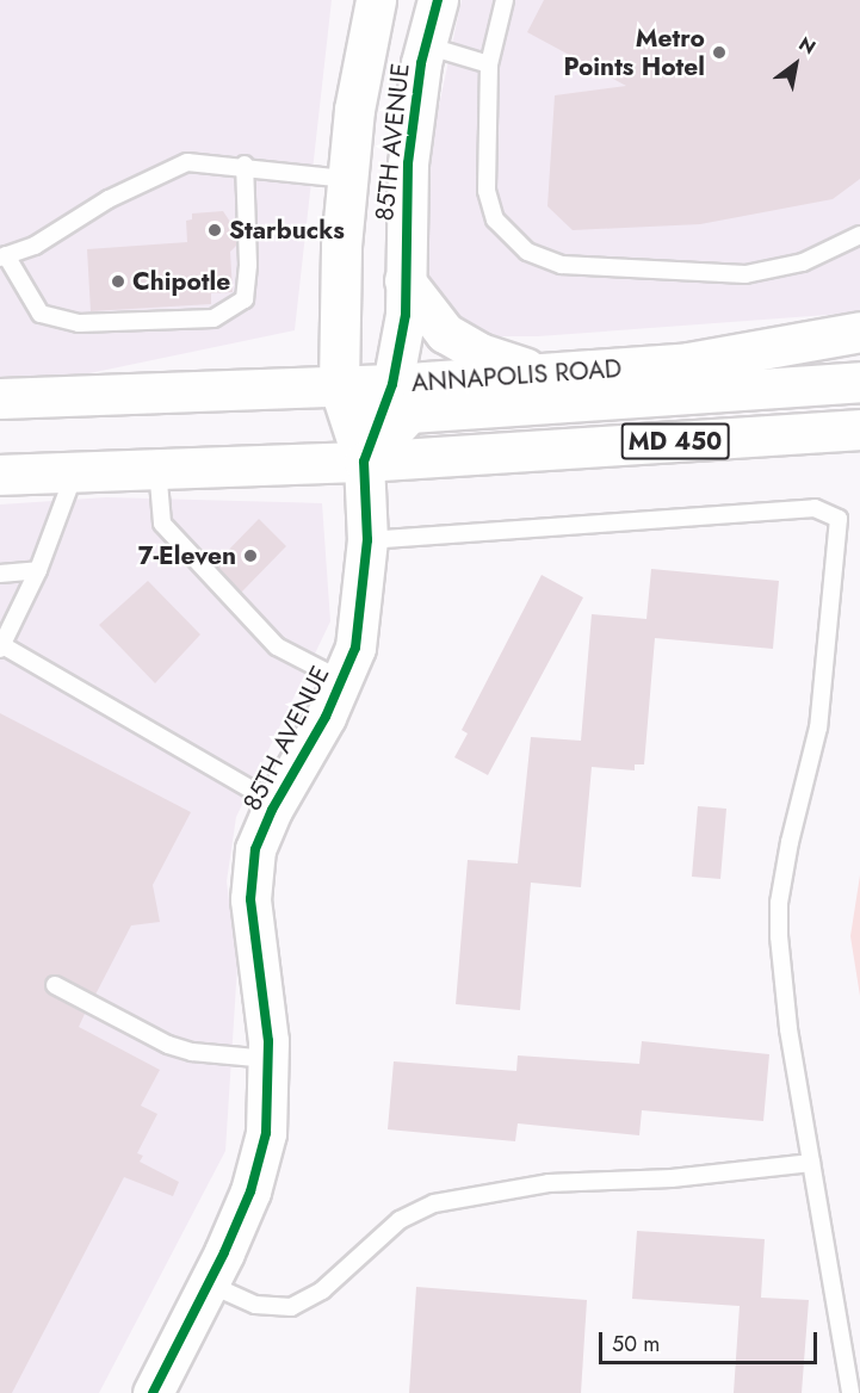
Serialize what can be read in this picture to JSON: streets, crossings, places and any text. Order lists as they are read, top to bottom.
{
  "streets": {
    "main road": ["85TH AVENUE", "ANNAPOLIS ROAD", "MD 450"]
  },
  "crossings": [
    ["85TH AVENUE", "ANNAPOLIS ROAD"],
    ["85TH AVENUE", "MD 450"]
  ],
  "places": [
    "Metro Points Hotel",
    "Starbucks",
    "Chipotle",
    "7-Eleven"
  ],
  "scale_bar": "50 m",
  "north": "top right"
}
